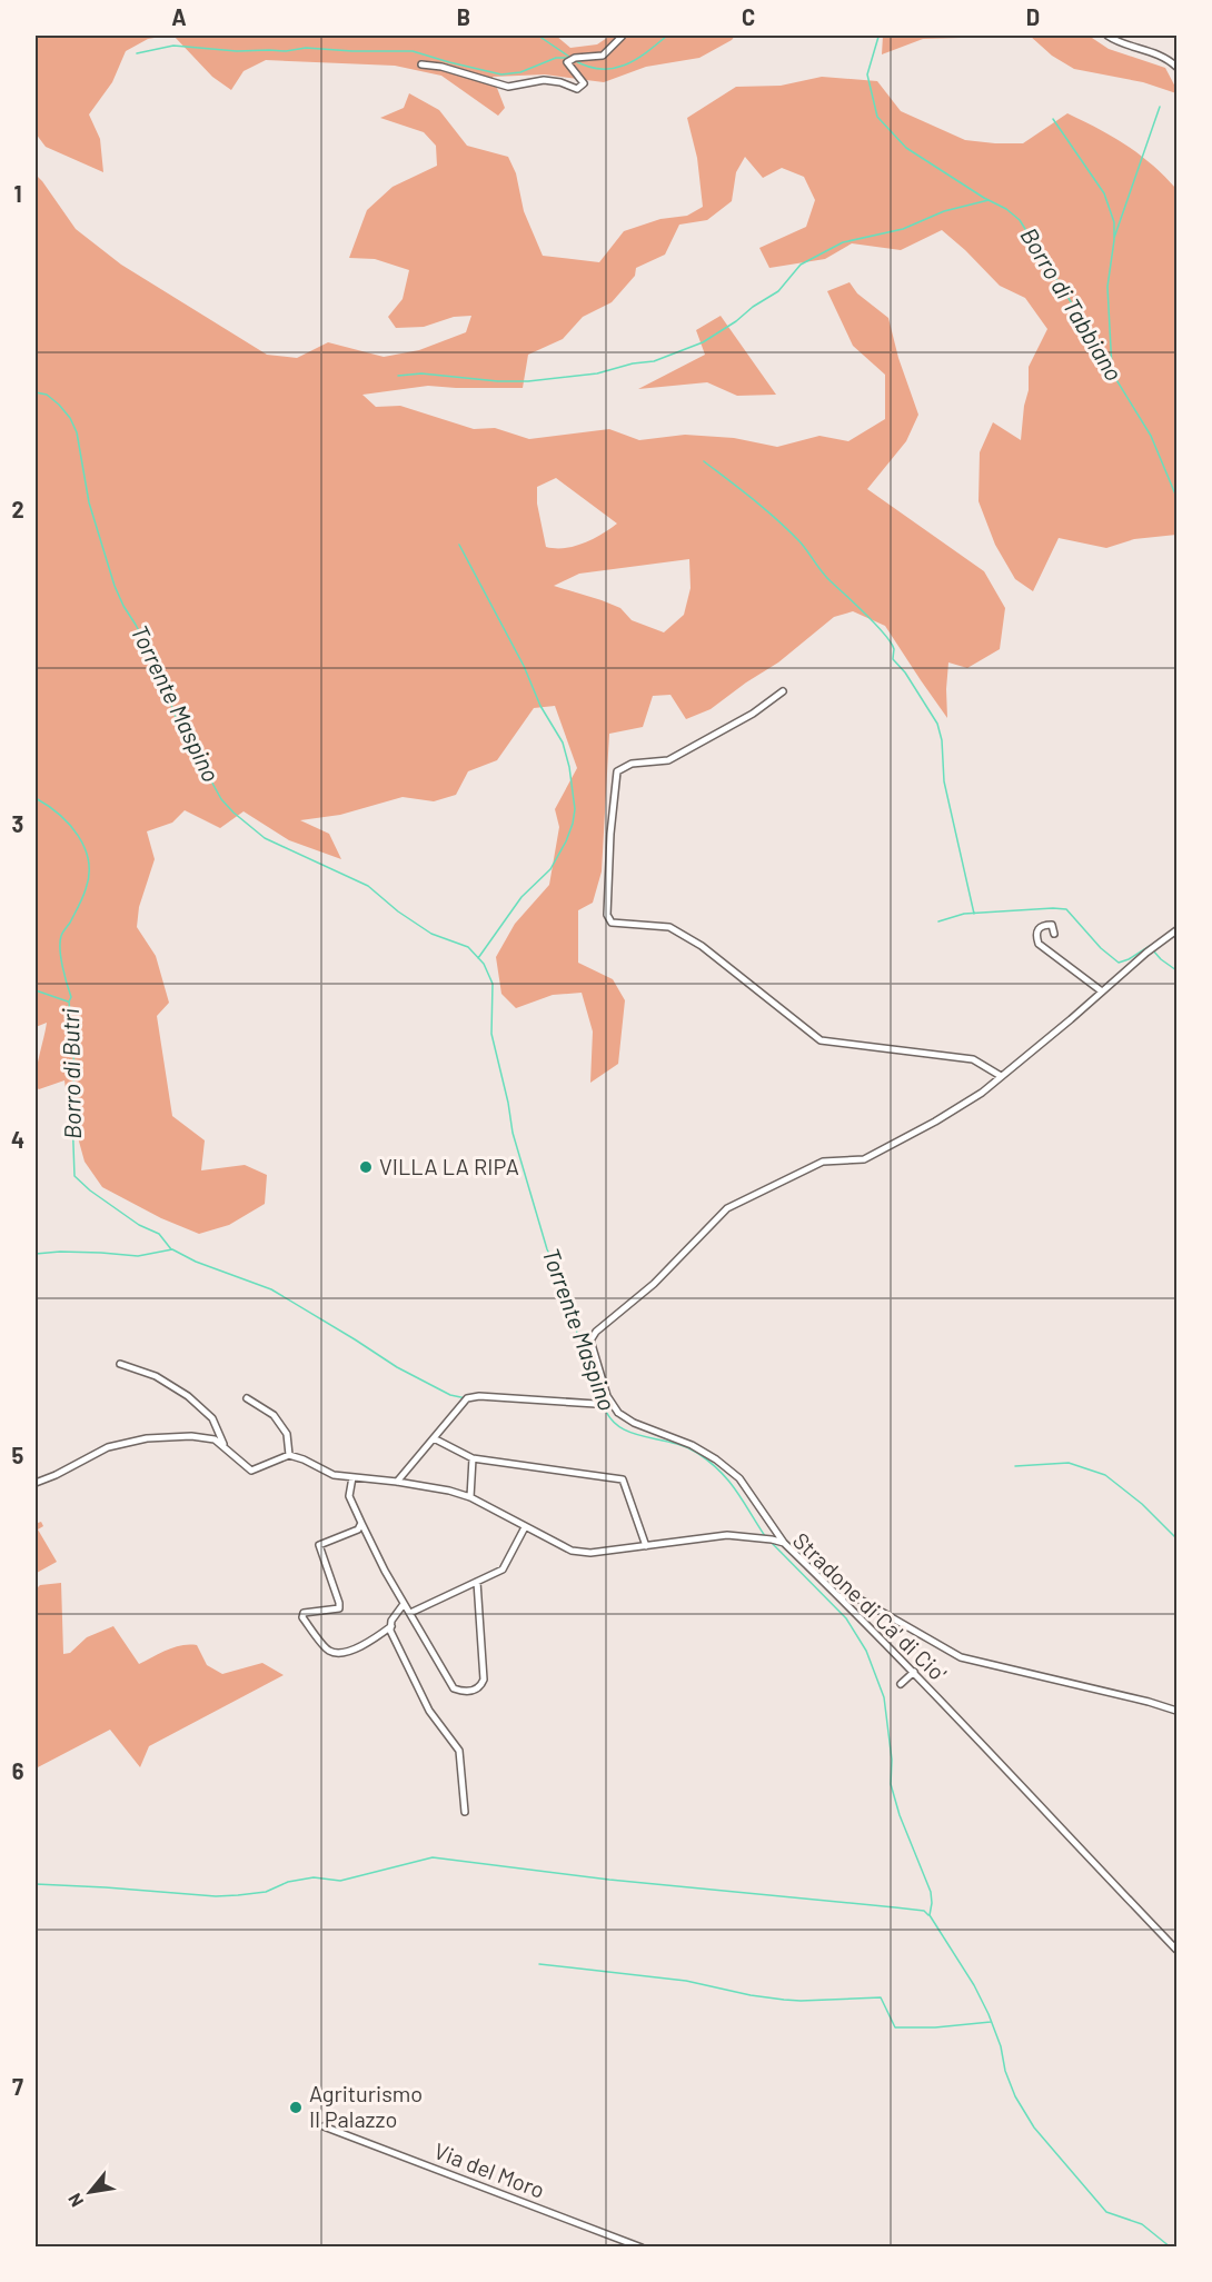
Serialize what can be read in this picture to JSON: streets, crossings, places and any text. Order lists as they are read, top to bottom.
{
  "streets": {
    "street": ["Stradone di Ca' di Cio'", "Via del Moro"]
  },
  "water": ["Borro di Tabbiano", "Torrente Maspino", "Borro di Butri"],
  "places": ["VILLA LA RIPA", "Agriturismo Il Palazzo"],
  "north": "bottom left",
  "grid": {
    "columns": [
      "A",
      "B",
      "C",
      "D"
    ],
    "rows": [
      "1",
      "2",
      "3",
      "4",
      "5",
      "6",
      "7"
    ]
  }
}
